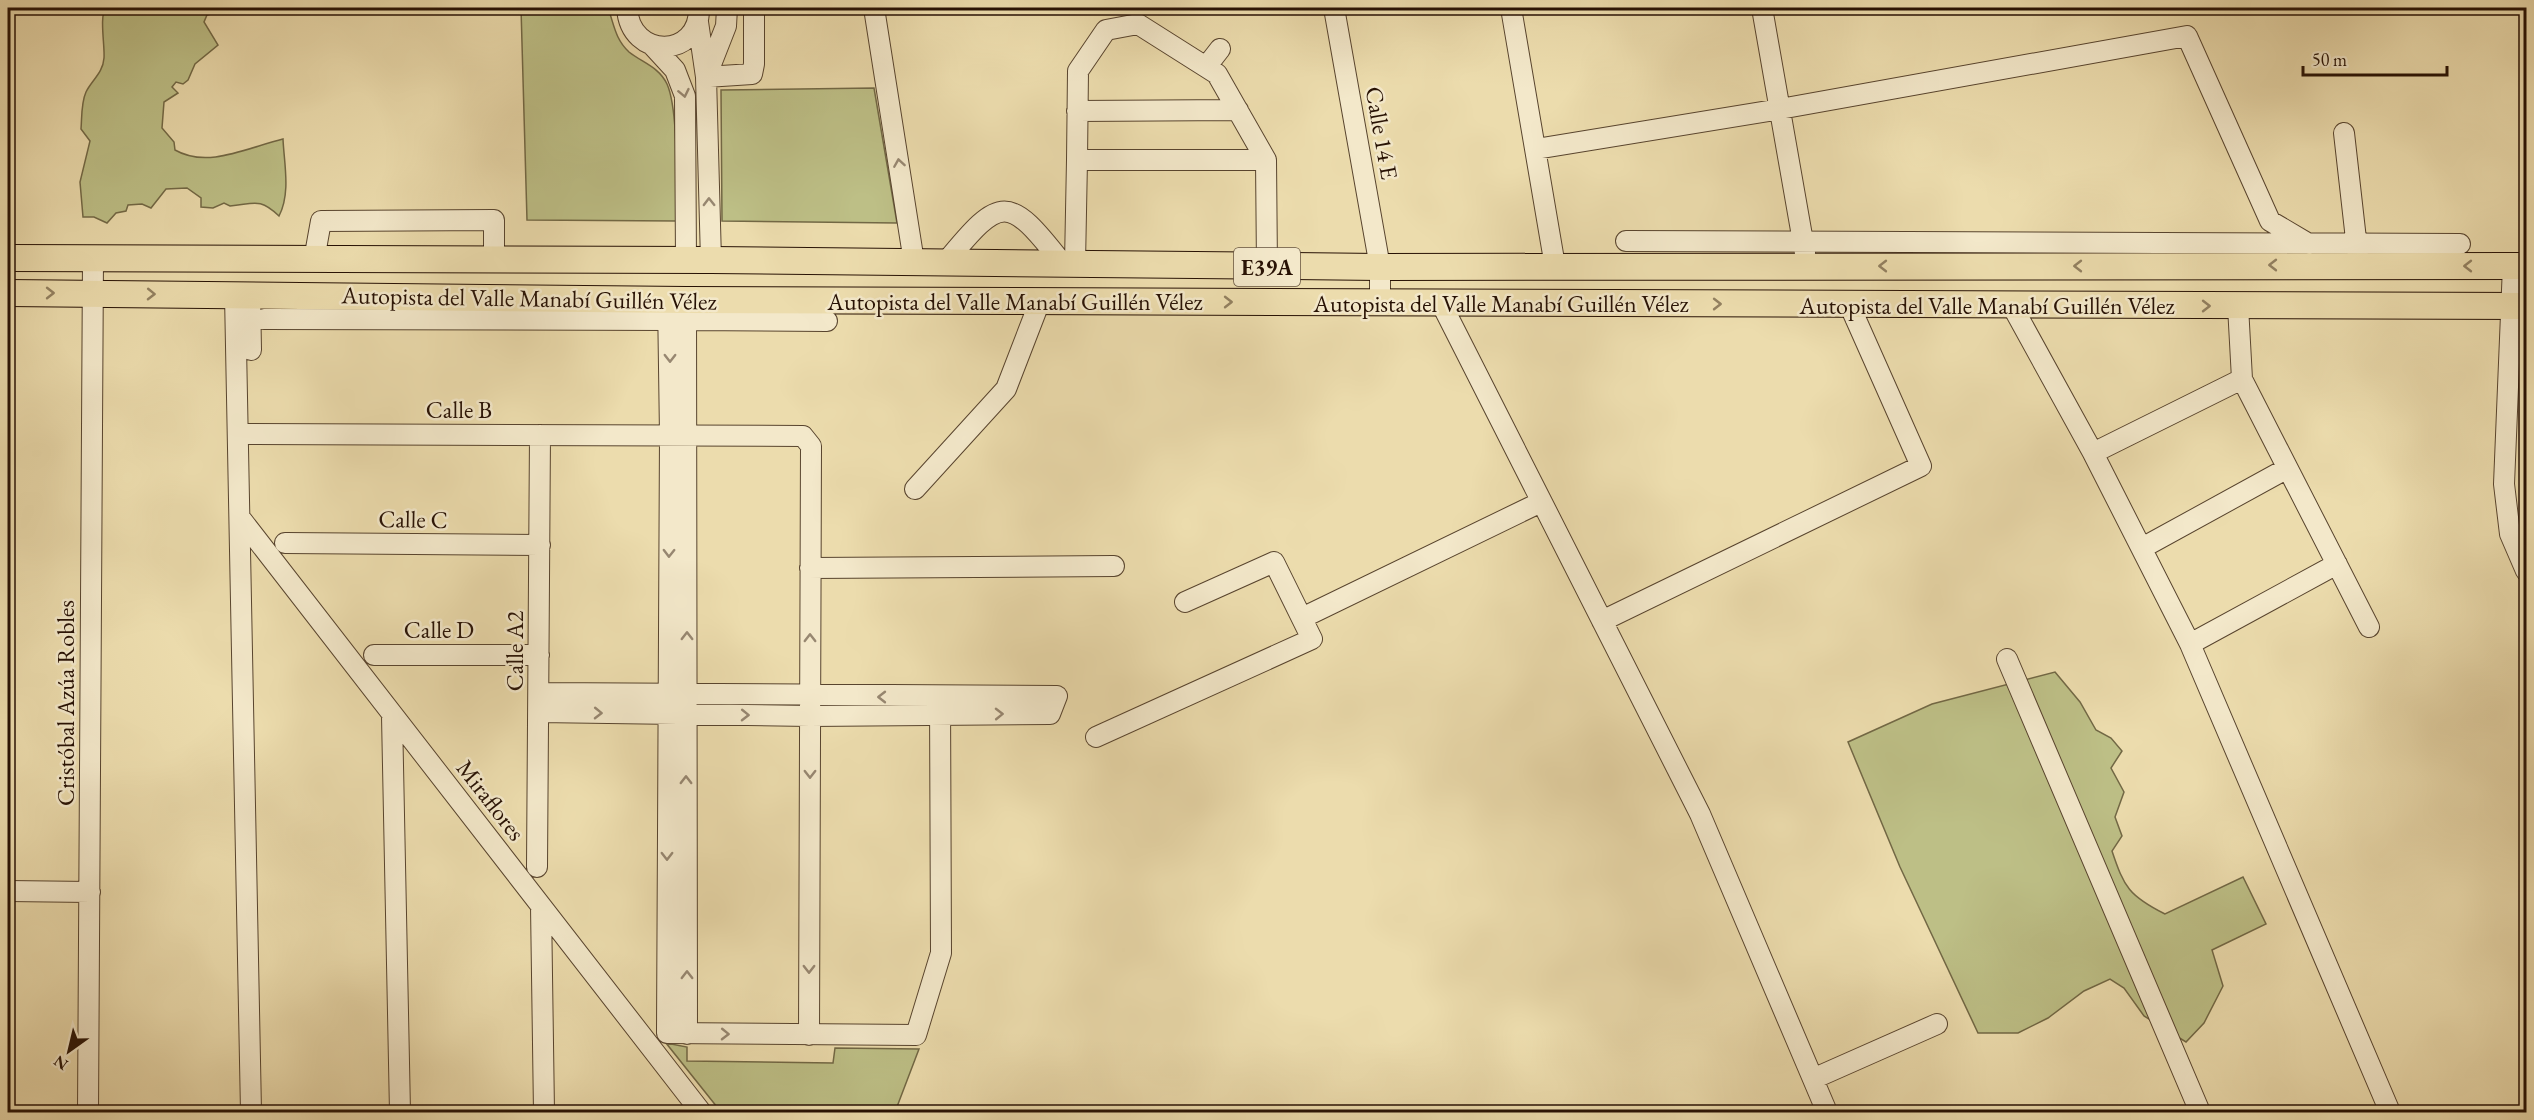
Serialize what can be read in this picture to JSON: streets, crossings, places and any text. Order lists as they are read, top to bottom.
{
  "streets": {
    "main road": ["E39A", "Autopista del Valle Manabí Guillén Vélez"],
    "street": [
      "Calle 14 E",
      "Calle B",
      "Calle C",
      "Calle D",
      "Calle A2",
      "Cristóbal Azúa Robles",
      "Miraflores"
    ]
  },
  "crossings": [
    ["Calle 14 E", "Autopista del Valle Manabí Guillén Vélez"],
    ["Autopista del Valle Manabí Guillén Vélez", "Cristóbal Azúa Robles"],
    ["Calle B", "Calle A2"],
    ["Calle C", "Calle A2"],
    ["Calle D", "Calle A2"]
  ],
  "scale_bar": "50 m",
  "north": "bottom left"
}
